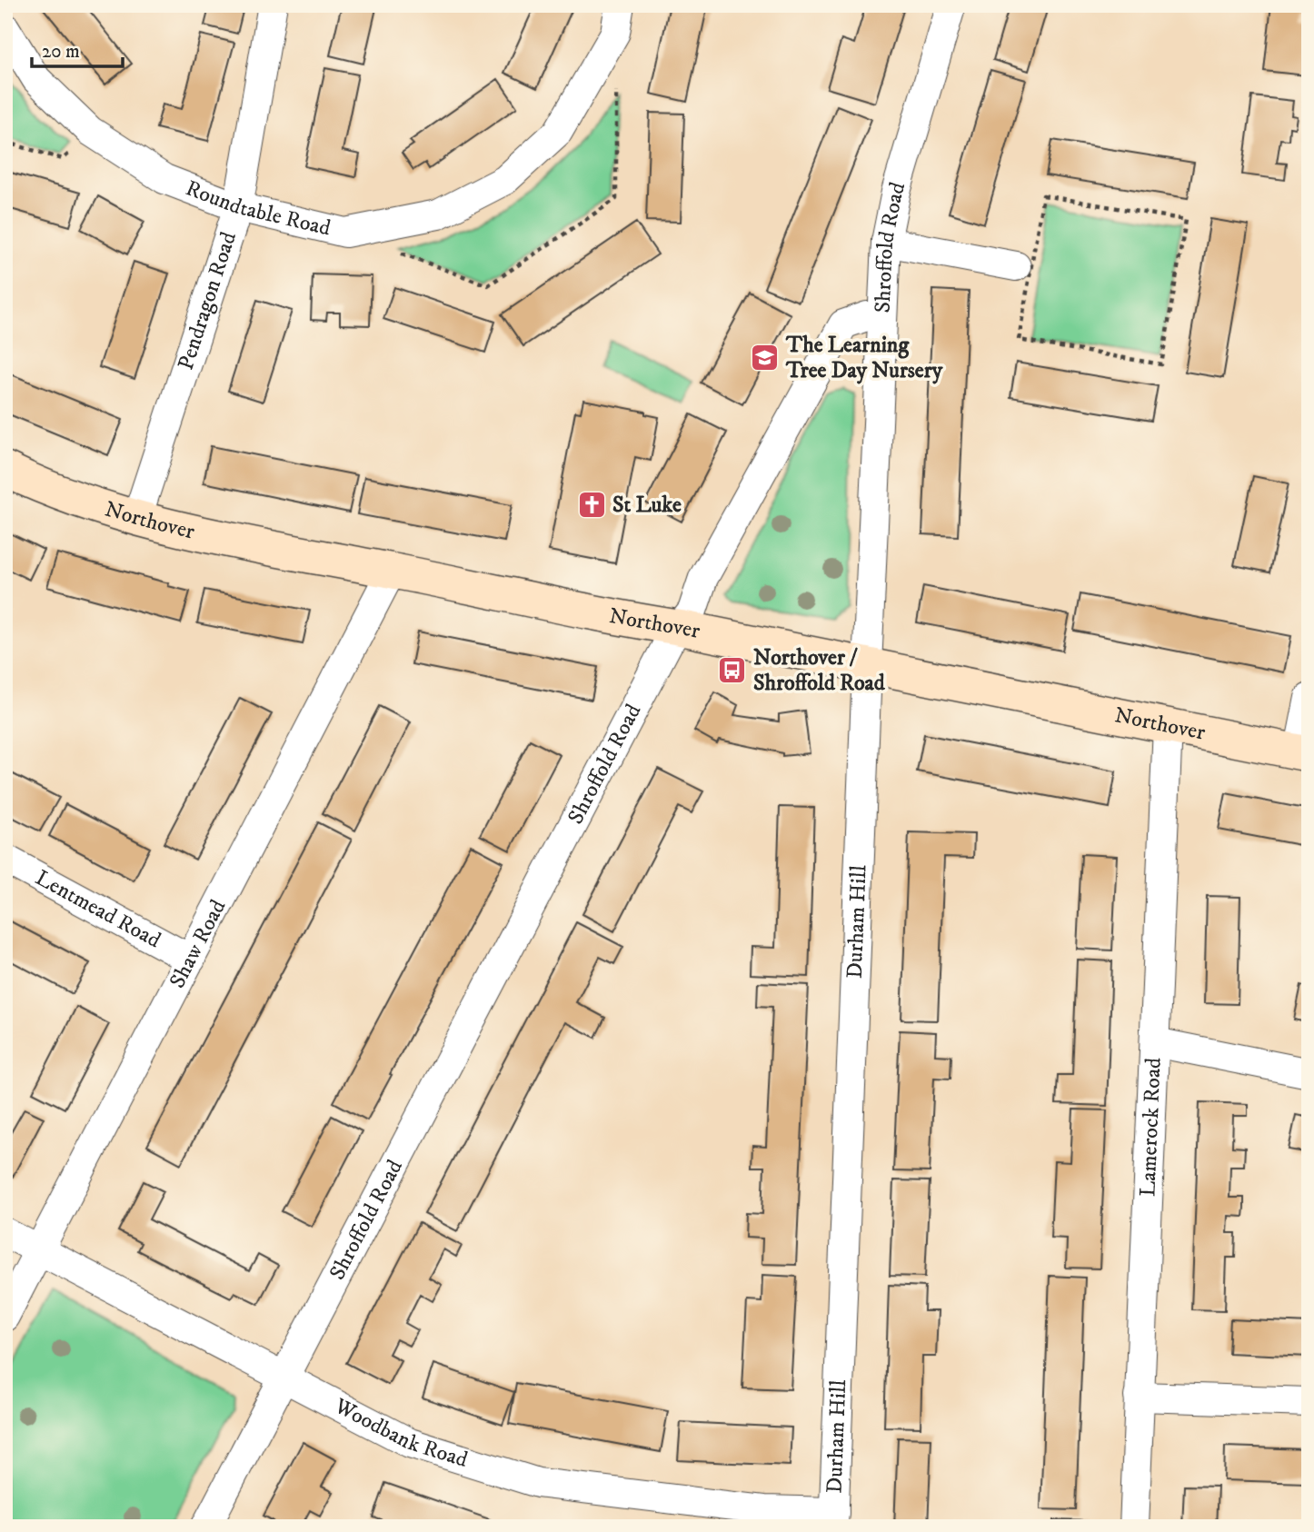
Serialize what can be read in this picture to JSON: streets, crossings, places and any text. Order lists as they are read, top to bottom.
{
  "streets": {
    "street": [
      "Roundtable Road",
      "Shroffold Road",
      "Pendragon Road",
      "Northover",
      "Lentmead Road",
      "Durham Hill",
      "Shaw Road",
      "Lamerock Road",
      "Woodbank Road"
    ]
  },
  "crossings": [
    ["Roundtable Road", "Pendragon Road"],
    ["Shroffold Road", "Northover"],
    ["Shroffold Road", "Durham Hill"],
    ["Shroffold Road", "Woodbank Road"],
    ["Pendragon Road", "Northover"],
    ["Northover", "Durham Hill"],
    ["Northover", "Shaw Road"],
    ["Northover", "Lamerock Road"],
    ["Lentmead Road", "Shaw Road"],
    ["Durham Hill", "Woodbank Road"],
    ["Shaw Road", "Woodbank Road"]
  ],
  "places": {
    "school or university": ["The Learning Tree Day Nursery"],
    "church": ["St Luke"],
    "bus stop": ["Northover / Shroffold Road"]
  },
  "scale_bar": "20 m"
}
